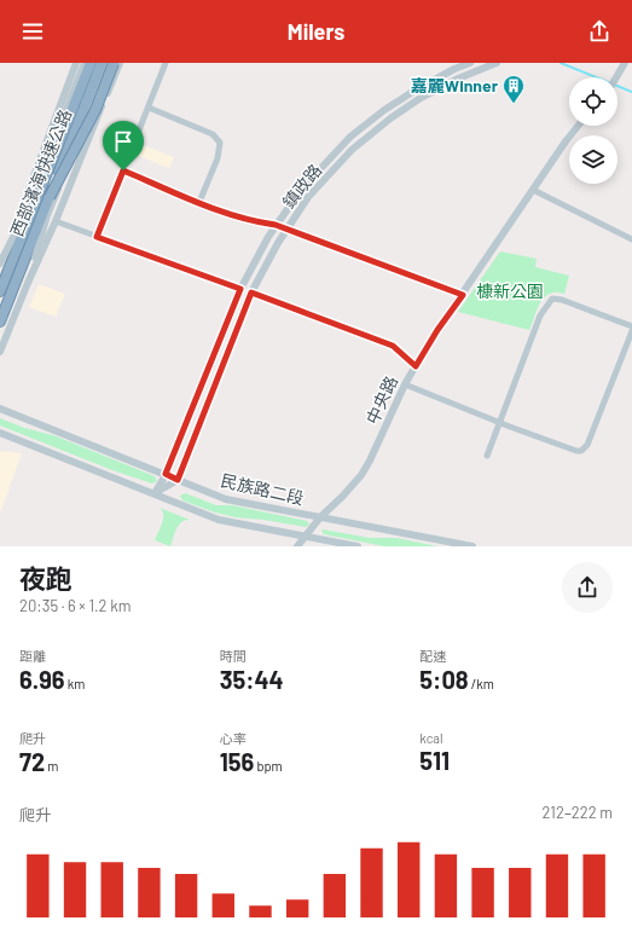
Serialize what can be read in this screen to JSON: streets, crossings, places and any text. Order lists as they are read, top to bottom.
{
  "streets": {
    "highway": ["西部濱海快速公路"],
    "street": ["鎮政路", "中央路", "民族路二段"]
  },
  "crossings": [
    ["鎮政路", "民族路二段"],
    ["中央路", "民族路二段"]
  ],
  "parks": ["槺新公園"],
  "places": {
    "building": ["嘉麗Winner"]
  },
  "page": {
    "header": "Milers",
    "heading": ["夜跑", "20:35 · 6 × 1.2 km"],
    "stats": [
      ["距離", "6.96 km"],
      ["時間", "35:44"],
      ["配速", "5:08 /km"],
      ["爬升", "72 m"],
      ["心率", "156 bpm"],
      ["kcal", "511"]
    ],
    "chart": ["爬升", "212–222 m"]
  }
}
